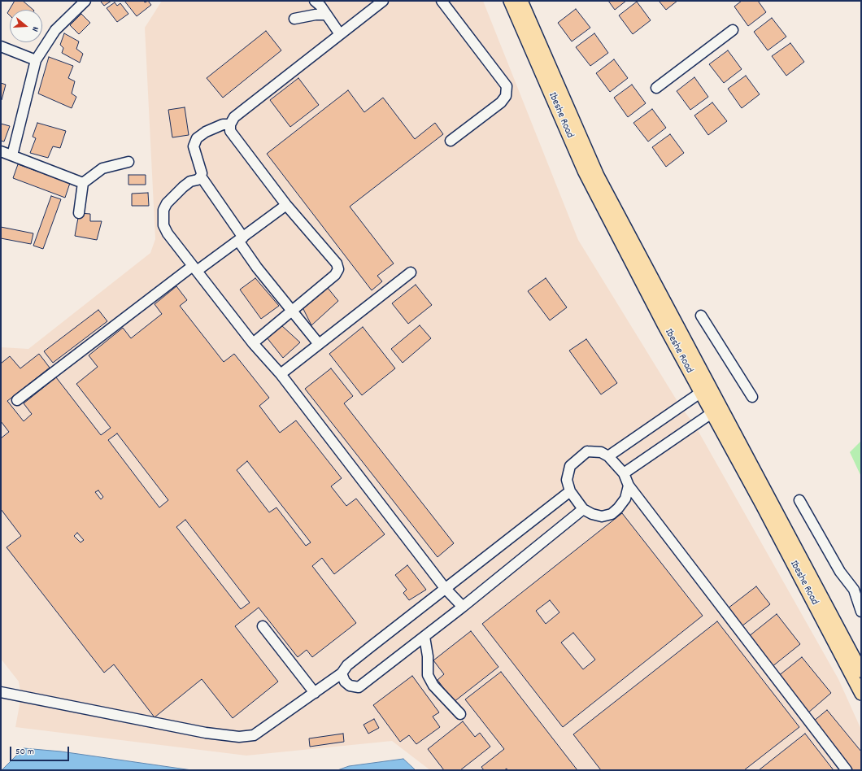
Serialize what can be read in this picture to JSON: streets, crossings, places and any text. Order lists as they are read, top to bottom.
{
  "streets": {
    "main road": ["Ibeshe Road"]
  },
  "scale_bar": "50 m",
  "north": "right"
}
